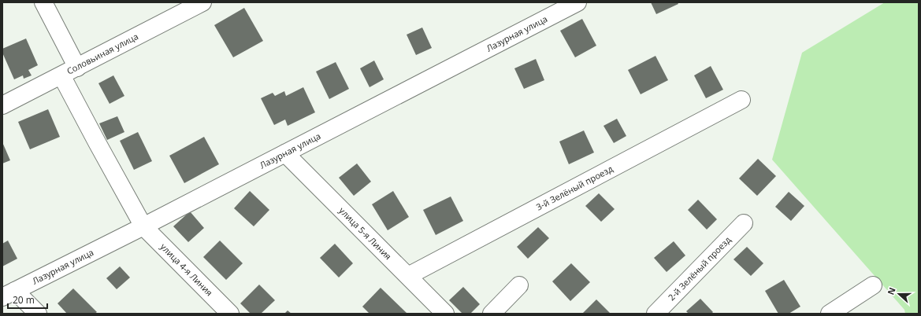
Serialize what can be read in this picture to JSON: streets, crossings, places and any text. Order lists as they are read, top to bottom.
{
  "streets": {
    "street": [
      "Лазурная улица",
      "Соловьиная улица",
      "3-й Зелёный проезд",
      "улица 5-я Линия",
      "2-й Зелёный проезд",
      "улица 4-я Линия"
    ]
  },
  "crossings": [
    ["Лазурная улица", "улица 5-я Линия"],
    ["Лазурная улица", "улица 4-я Линия"],
    ["Соловьиная улица", "улица 4-я Линия"],
    ["3-й Зелёный проезд", "улица 5-я Линия"]
  ],
  "scale_bar": "20 m",
  "north": "left"
}
